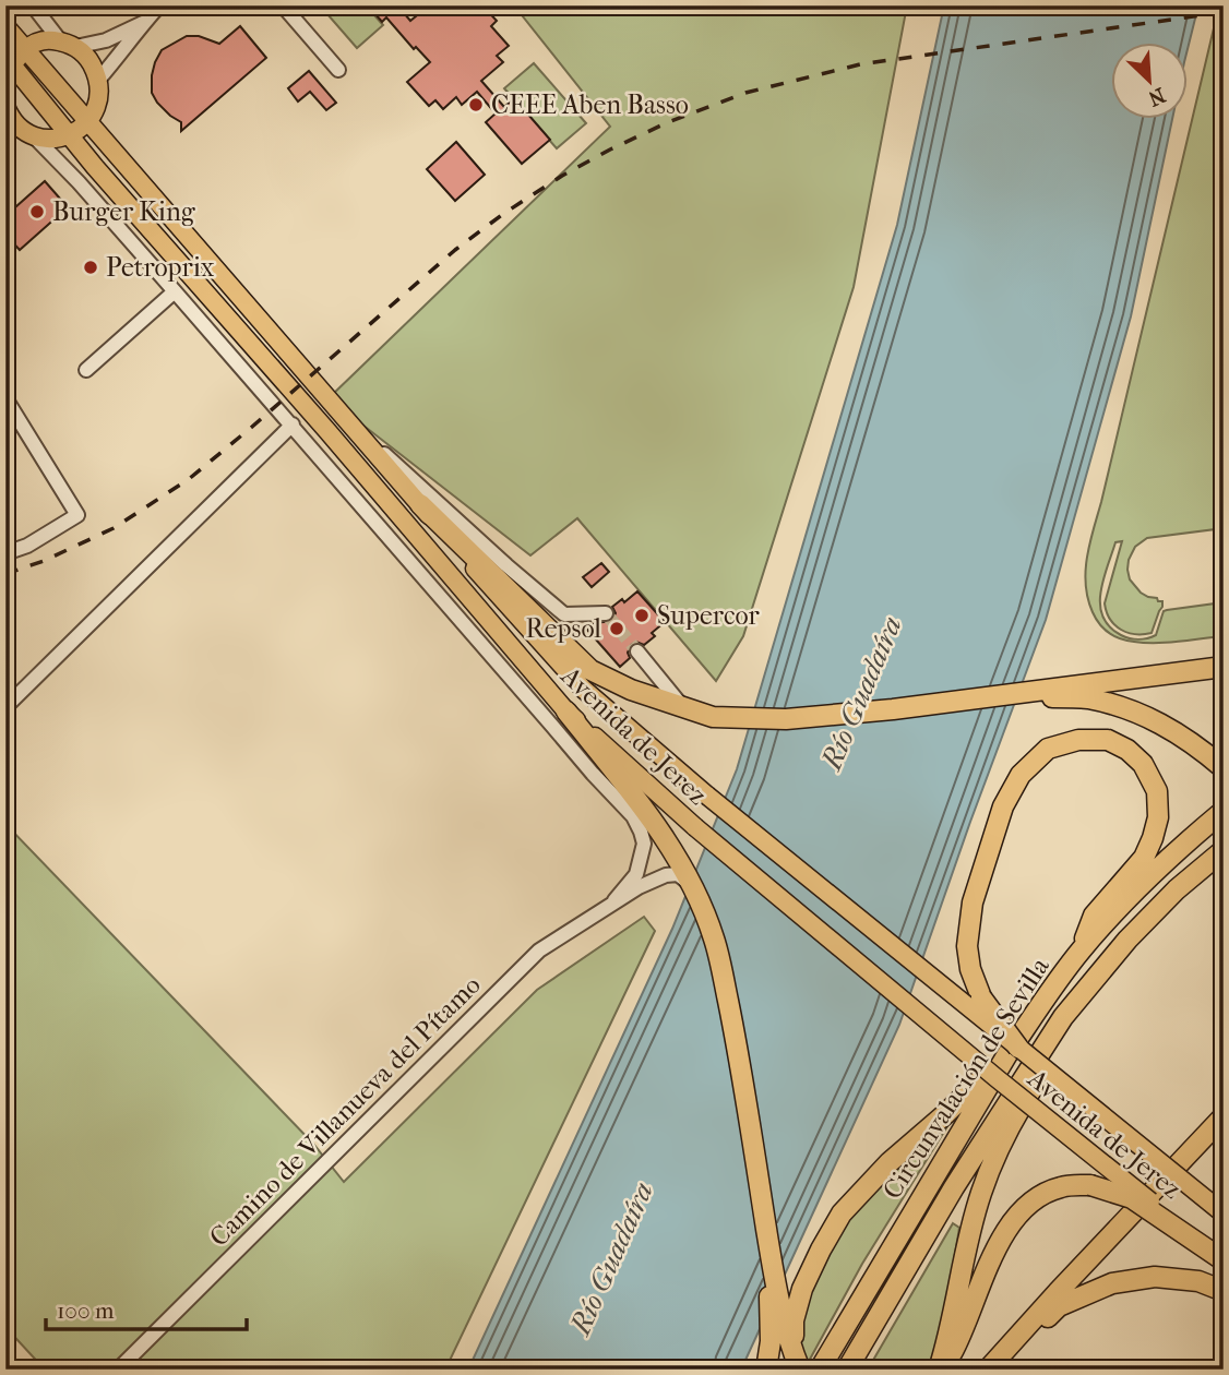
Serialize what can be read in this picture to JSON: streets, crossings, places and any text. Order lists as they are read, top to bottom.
{
  "streets": {
    "highway": ["Circunvalación de Sevilla"],
    "main road": ["Avenida de Jerez"],
    "street": ["Camino de Villanueva del Pítamo"]
  },
  "crossings": [
    ["Avenida de Jerez", "Circunvalación de Sevilla"],
    ["Avenida de Jerez", "Camino de Villanueva del Pítamo"]
  ],
  "water": ["Río Guadaíra"],
  "places": [
    "CEEE Aben Basso",
    "Burger King",
    "Petroprix",
    "Supercor",
    "Repsol"
  ],
  "scale_bar": "100 m",
  "north": "bottom right"
}
